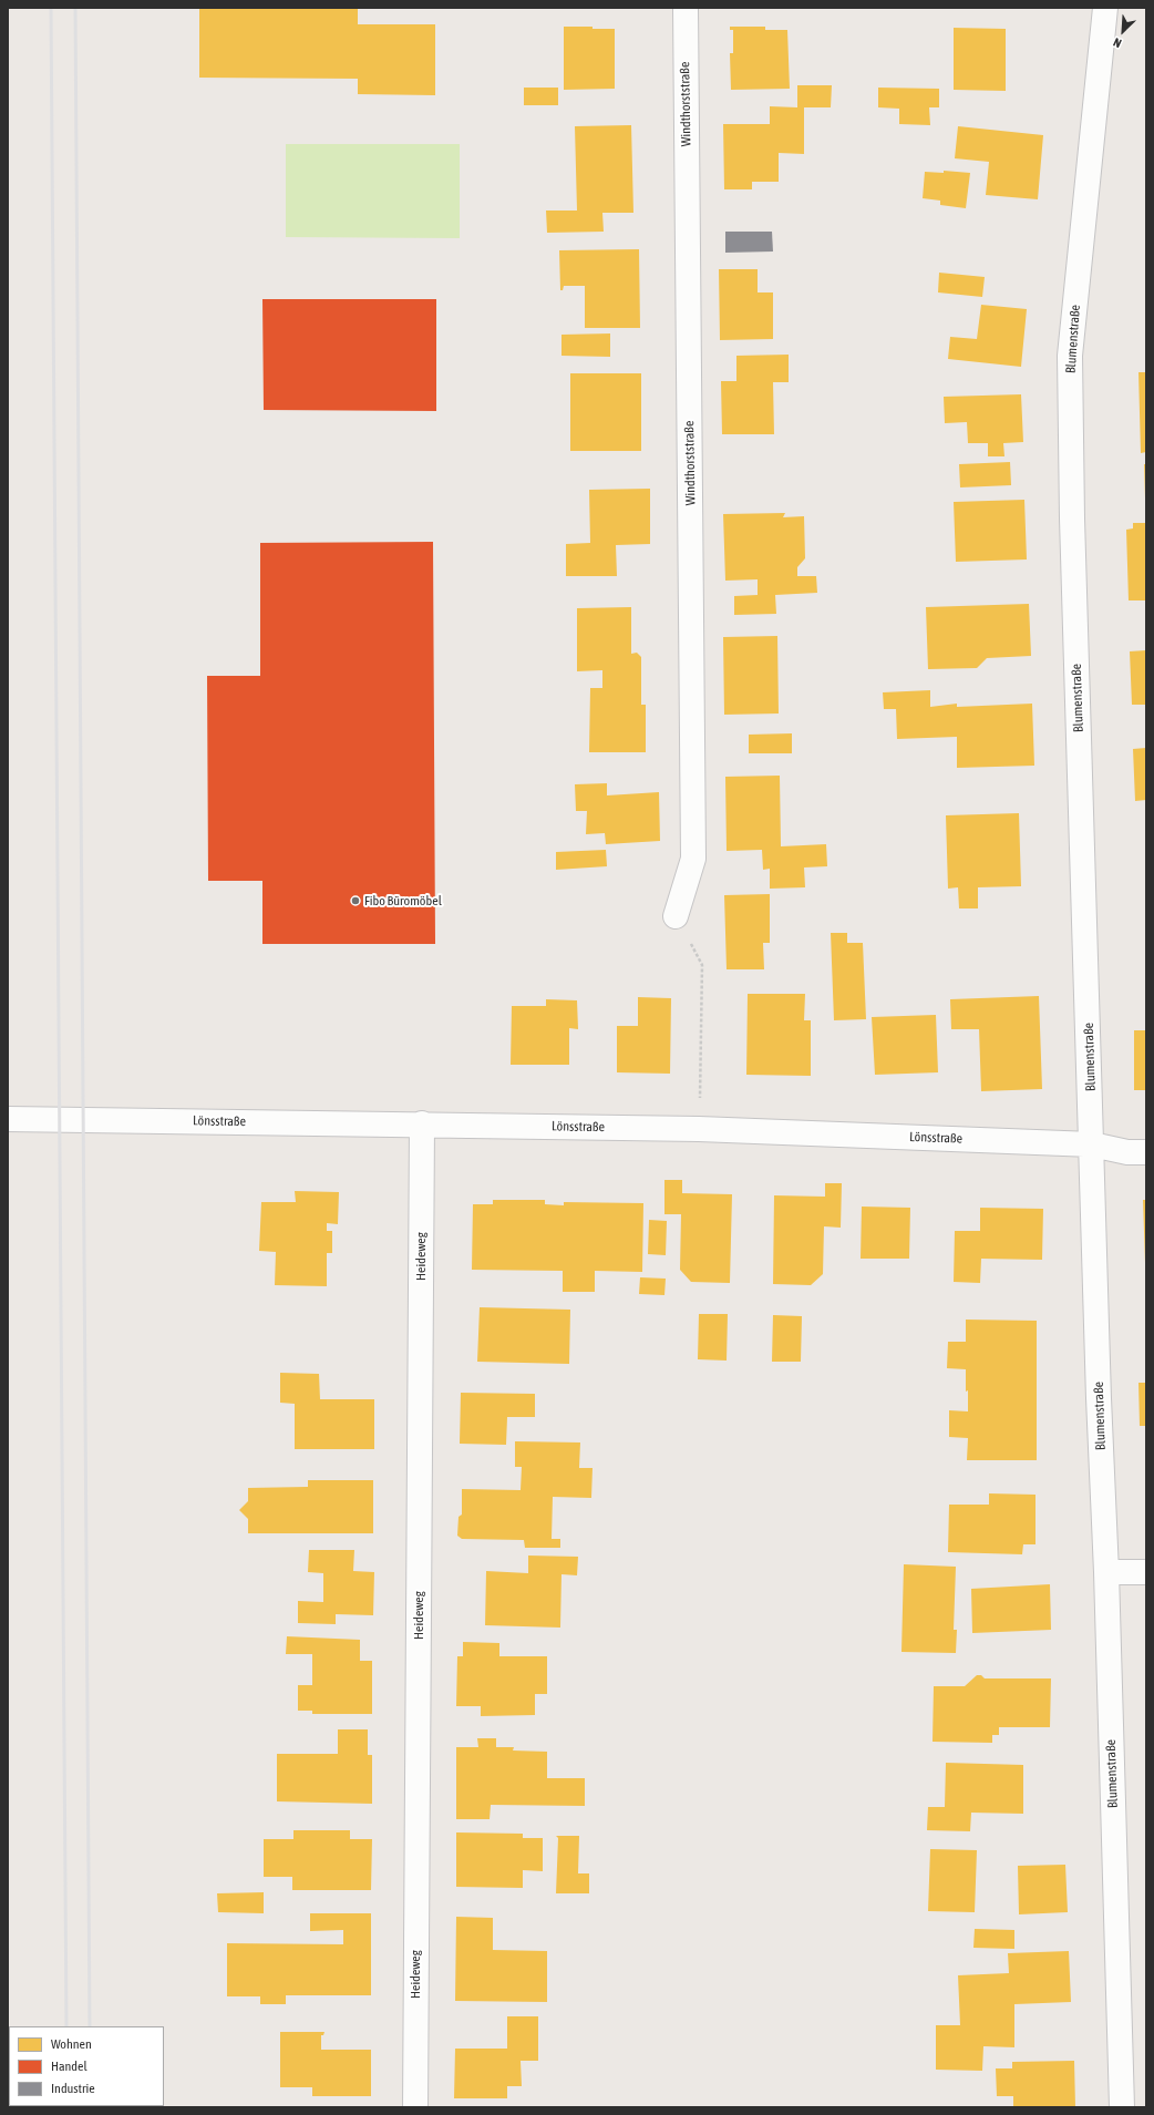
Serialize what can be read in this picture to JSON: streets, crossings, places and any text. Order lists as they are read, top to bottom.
{
  "streets": {
    "street": [
      "Windthorststraße",
      "Blumenstraße",
      "Lönsstraße",
      "Heideweg"
    ]
  },
  "crossings": [
    ["Blumenstraße", "Lönsstraße"],
    ["Lönsstraße", "Heideweg"]
  ],
  "places": ["Fibo Büromöbel"],
  "legend": ["Wohnen", "Handel", "Industrie"],
  "north": "bottom left"
}
